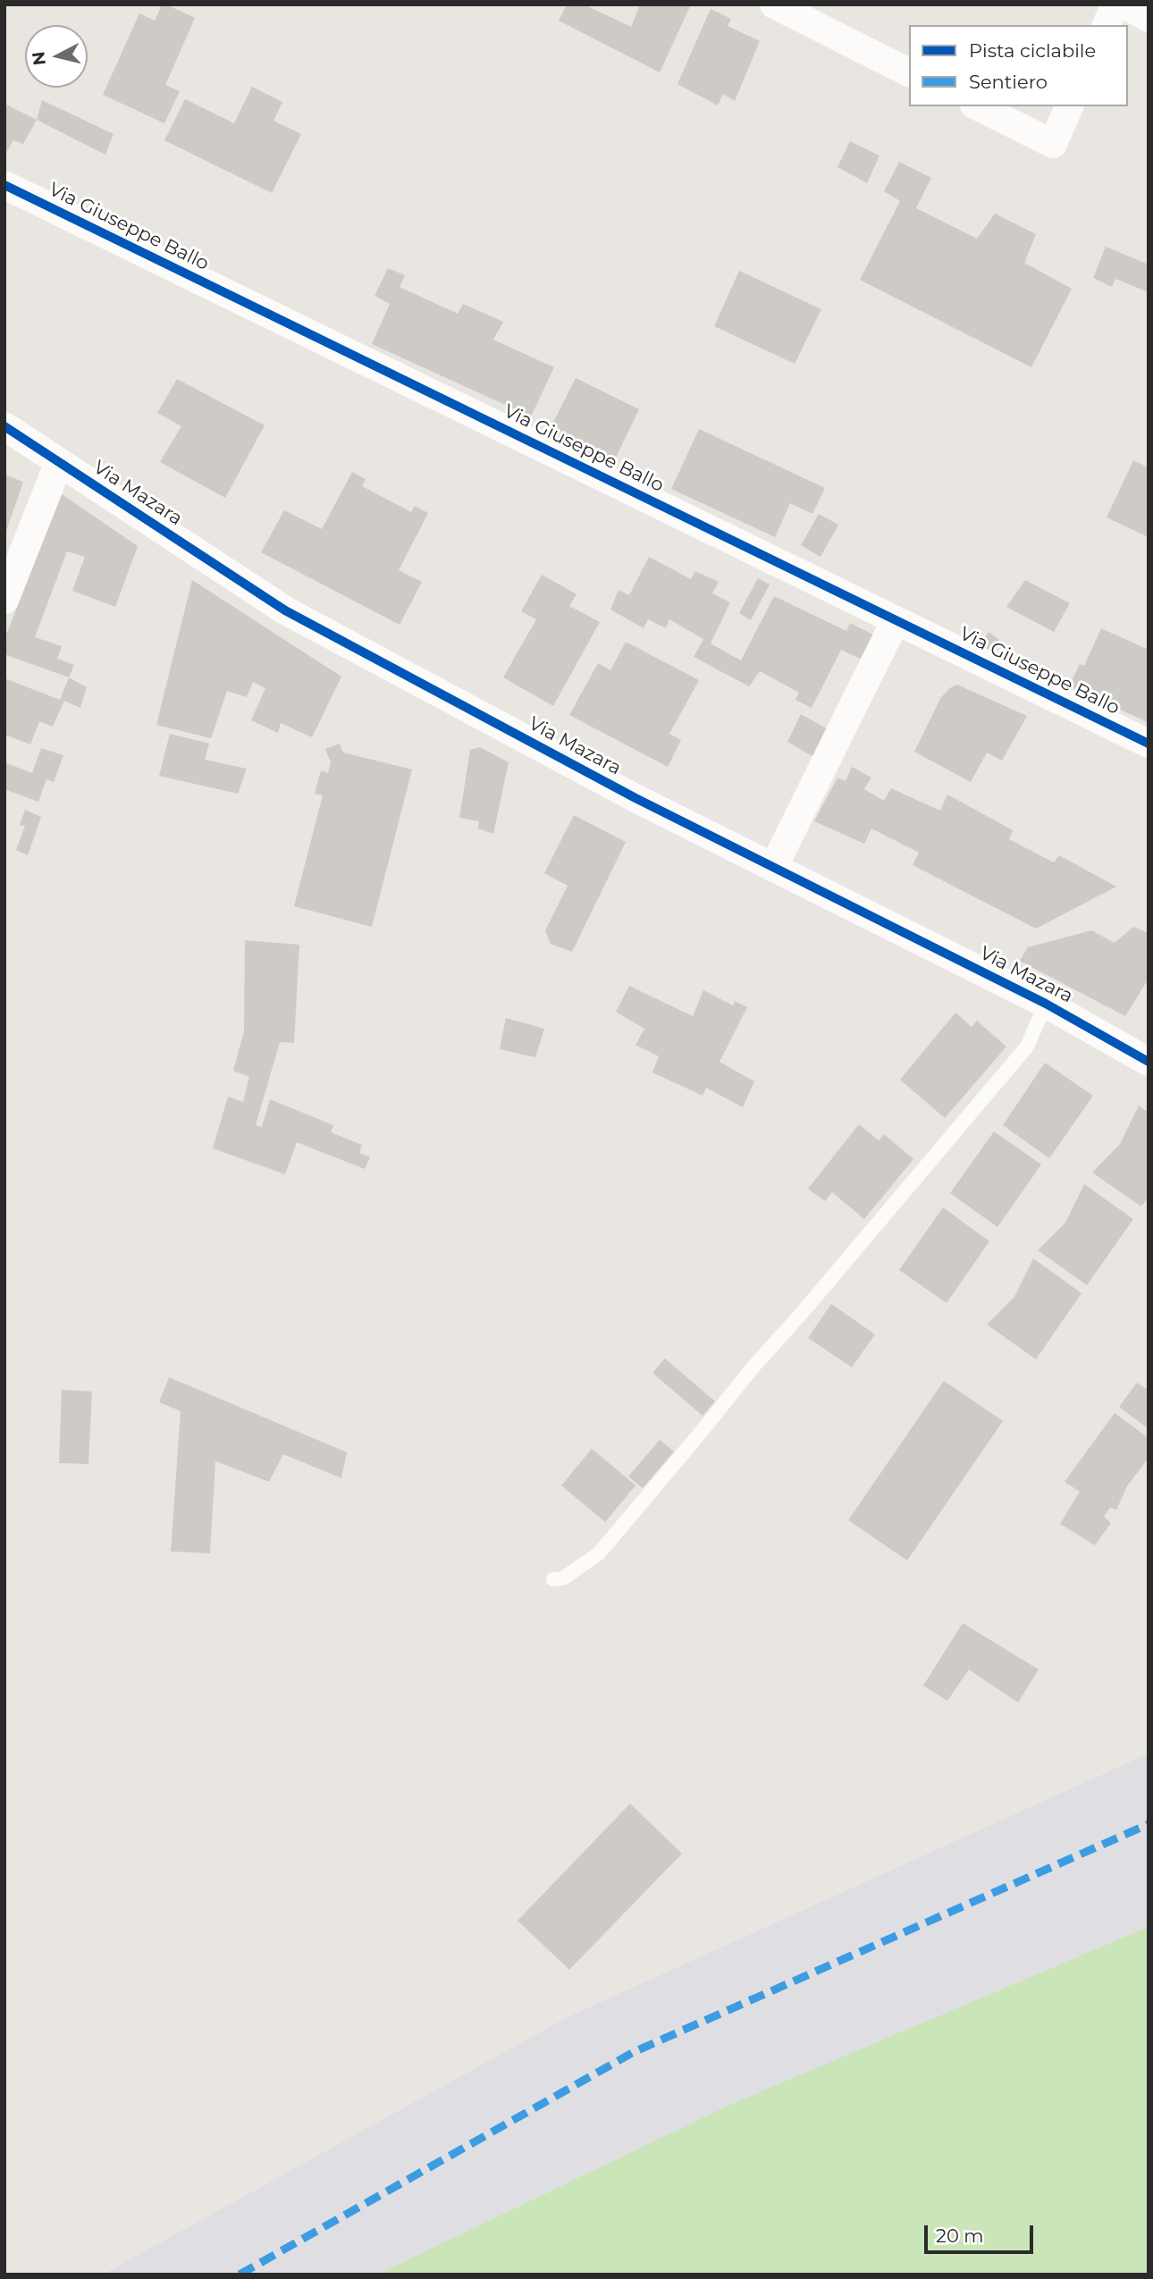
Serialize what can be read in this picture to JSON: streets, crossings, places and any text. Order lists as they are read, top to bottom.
{
  "streets": {
    "street": ["Via Giuseppe Ballo", "Via Mazara"]
  },
  "legend": ["Pista ciclabile", "Sentiero"],
  "scale_bar": "20 m",
  "north": "left"
}
